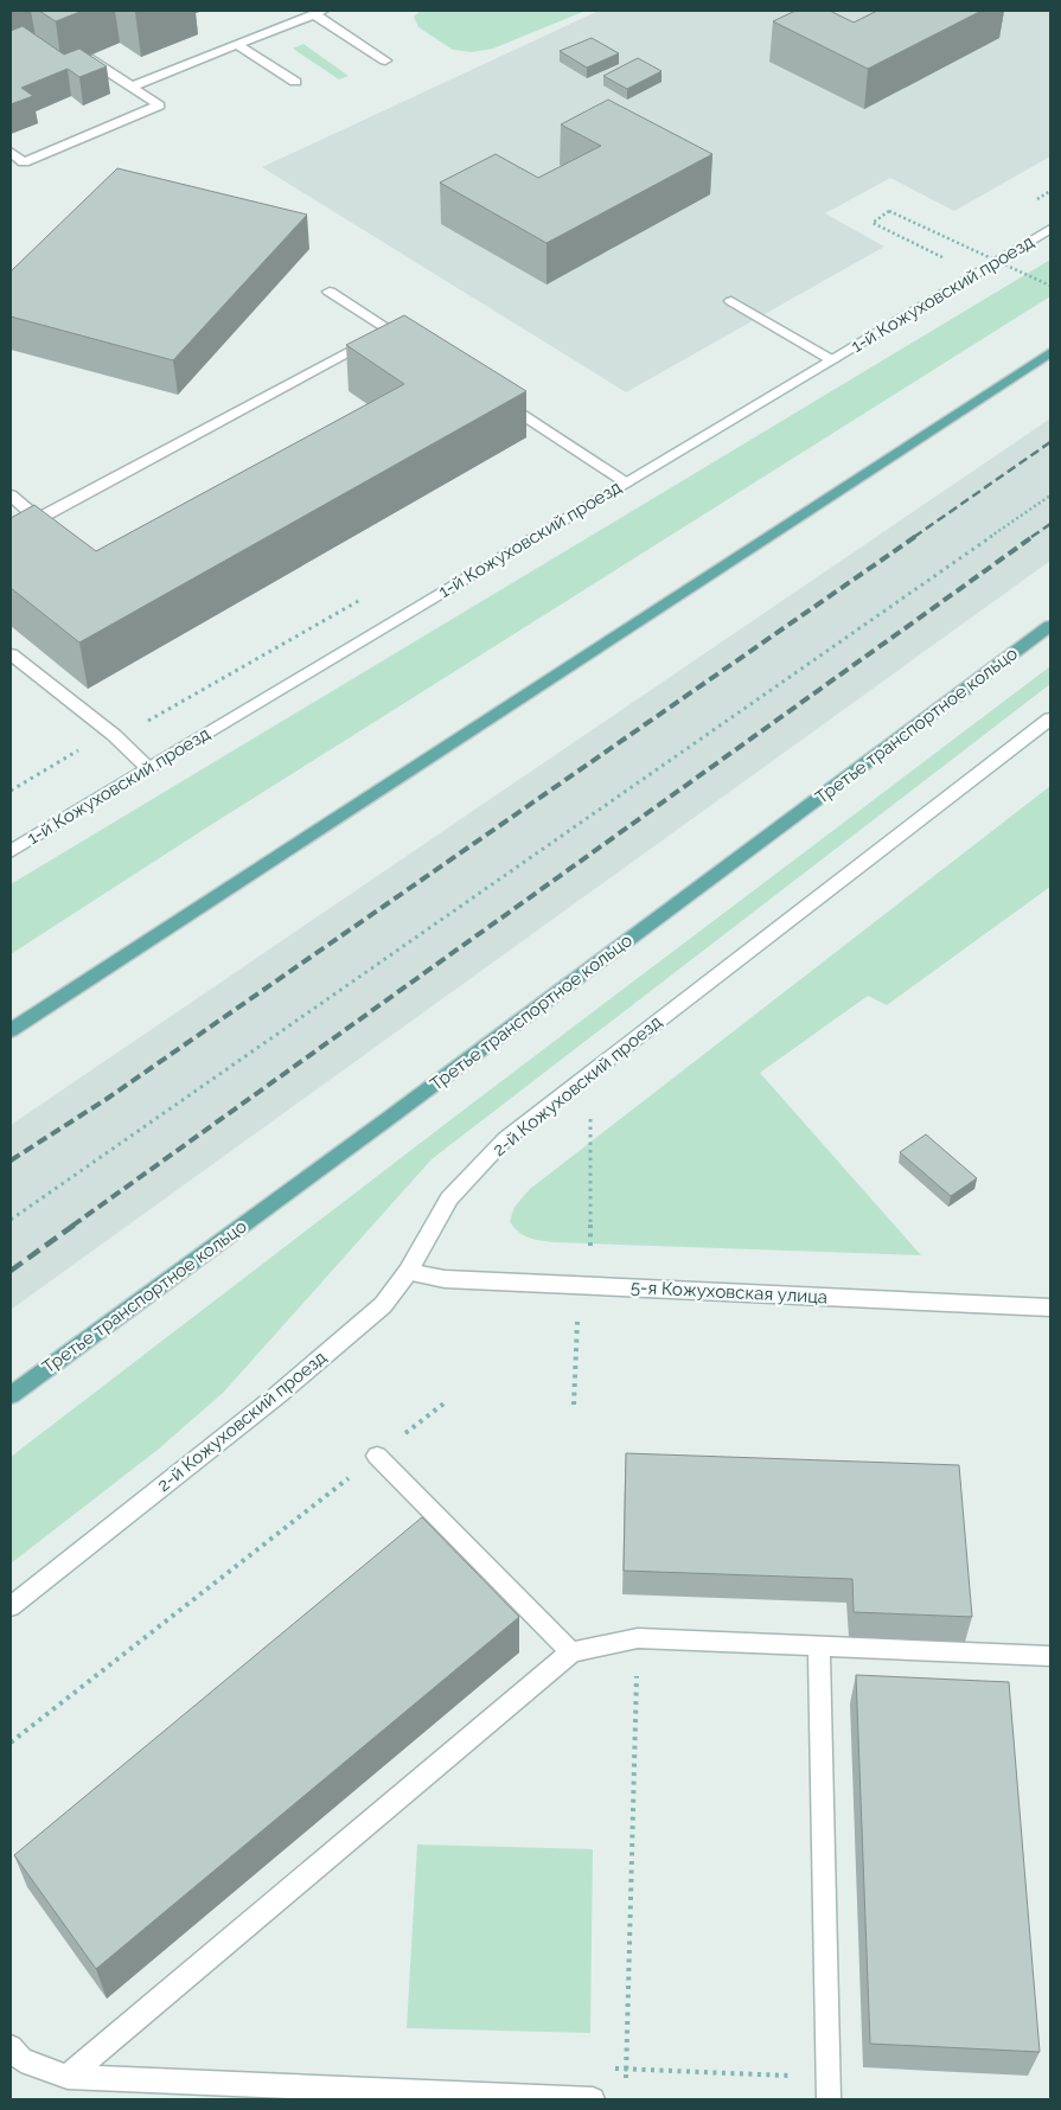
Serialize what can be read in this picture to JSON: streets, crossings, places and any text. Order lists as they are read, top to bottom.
{
  "streets": {
    "main road": ["Третье транспортное кольцо"],
    "street": ["1-й Кожуховский проезд", "2-й Кожуховский проезд", "5-я Кожуховская улица"]
  },
  "crossings": [
    ["2-й Кожуховский проезд", "5-я Кожуховская улица"]
  ]
}
